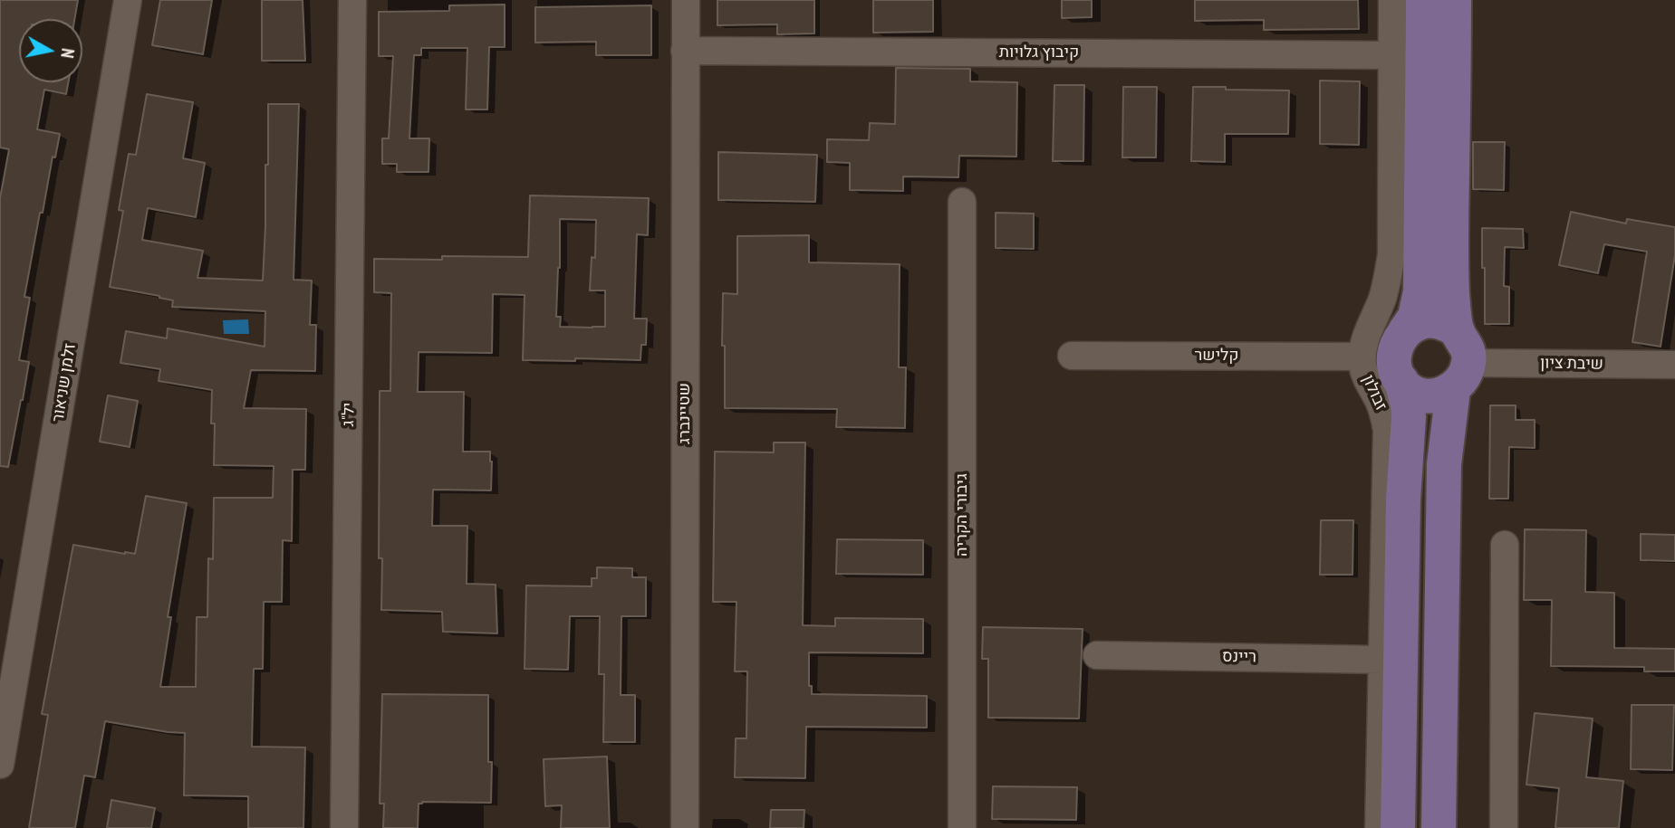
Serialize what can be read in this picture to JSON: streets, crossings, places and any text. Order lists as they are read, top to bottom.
{
  "streets": {
    "main road": ["זבולון"],
    "street": [
      "קיבוץ גלויות",
      "קלישר",
      "שיבת ציון",
      "זלמן שניאור",
      "שטיינברג",
      "יל\"ג",
      "גיבורי הקריה",
      "ריינס"
    ]
  },
  "crossings": [
    ["קיבוץ גלויות", "זבולון"],
    ["קיבוץ גלויות", "שטיינברג"],
    ["קלישר", "זבולון"],
    ["שיבת ציון", "זבולון"],
    ["זבולון", "ריינס"]
  ],
  "north": "right"
}
